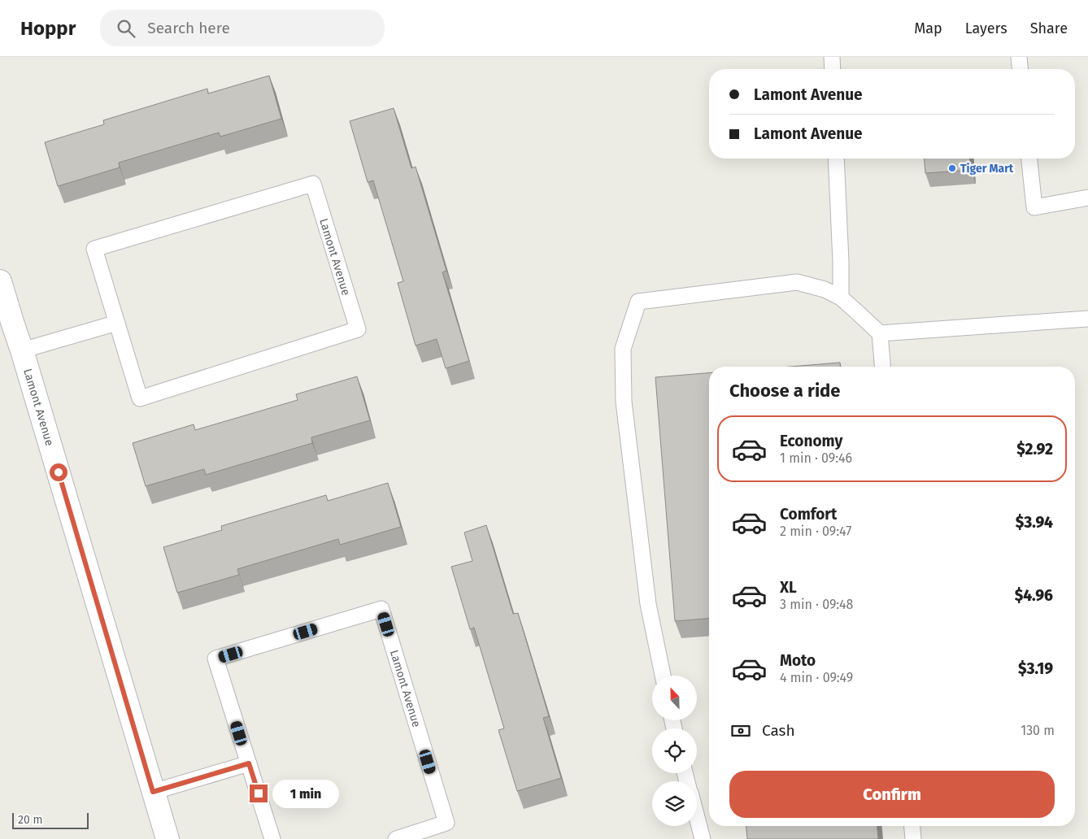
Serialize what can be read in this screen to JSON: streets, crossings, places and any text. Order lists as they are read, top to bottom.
{
  "streets": {
    "street": ["Lamont Avenue"]
  },
  "places": ["Tiger Mart"],
  "scale_bar": "20 m",
  "north": "top",
  "page": {
    "header": "Hoppr",
    "search": "Search here",
    "nav": ["Map", "Layers", "Share"],
    "banner": ["Lamont Avenue", "Lamont Avenue"],
    "heading": "Choose a ride",
    "list": [
      {
        "name": "Economy",
        "note": "1 min · 09:46",
        "value": "$2.92"
      },
      {
        "name": "Comfort",
        "note": "2 min · 09:47",
        "value": "$3.94"
      },
      {
        "name": "XL",
        "note": "3 min · 09:48",
        "value": "$4.96"
      },
      {
        "name": "Moto",
        "note": "4 min · 09:49",
        "value": "$3.19"
      }
    ],
    "pay": ["Cash", "130 m"],
    "buttons": "Confirm",
    "bubble": "1 min",
    "scale": "20 m"
  }
}
